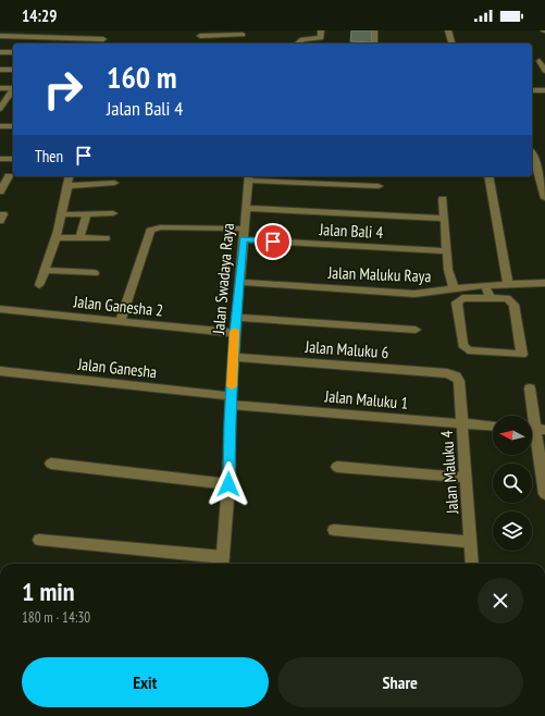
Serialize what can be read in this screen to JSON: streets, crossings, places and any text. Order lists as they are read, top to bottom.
{
  "streets": {
    "street": [
      "Jalan Bali 4",
      "Jalan Maluku Raya",
      "Jalan Swadaya Raya",
      "Jalan Ganesha 2",
      "Jalan Maluku 6",
      "Jalan Ganesha",
      "Jalan Maluku 1",
      "Jalan Maluku 4"
    ]
  },
  "crossings": [
    ["Jalan Bali 4", "Jalan Swadaya Raya"],
    ["Jalan Maluku Raya", "Jalan Swadaya Raya"],
    ["Jalan Swadaya Raya", "Jalan Ganesha 2"],
    ["Jalan Swadaya Raya", "Jalan Maluku 6"],
    ["Jalan Swadaya Raya", "Jalan Ganesha"],
    ["Jalan Swadaya Raya", "Jalan Maluku 1"],
    ["Jalan Maluku 6", "Jalan Maluku 4"],
    ["Jalan Ganesha", "Jalan Maluku 1"],
    ["Jalan Maluku 1", "Jalan Maluku 4"]
  ],
  "north": "left",
  "page": {
    "status": "14:29",
    "turn": ["160 m", "Jalan Bali 4"],
    "then": "Then",
    "heading": ["1 min", "180 m · 14:30"],
    "buttons": ["Exit", "Share"]
  }
}
